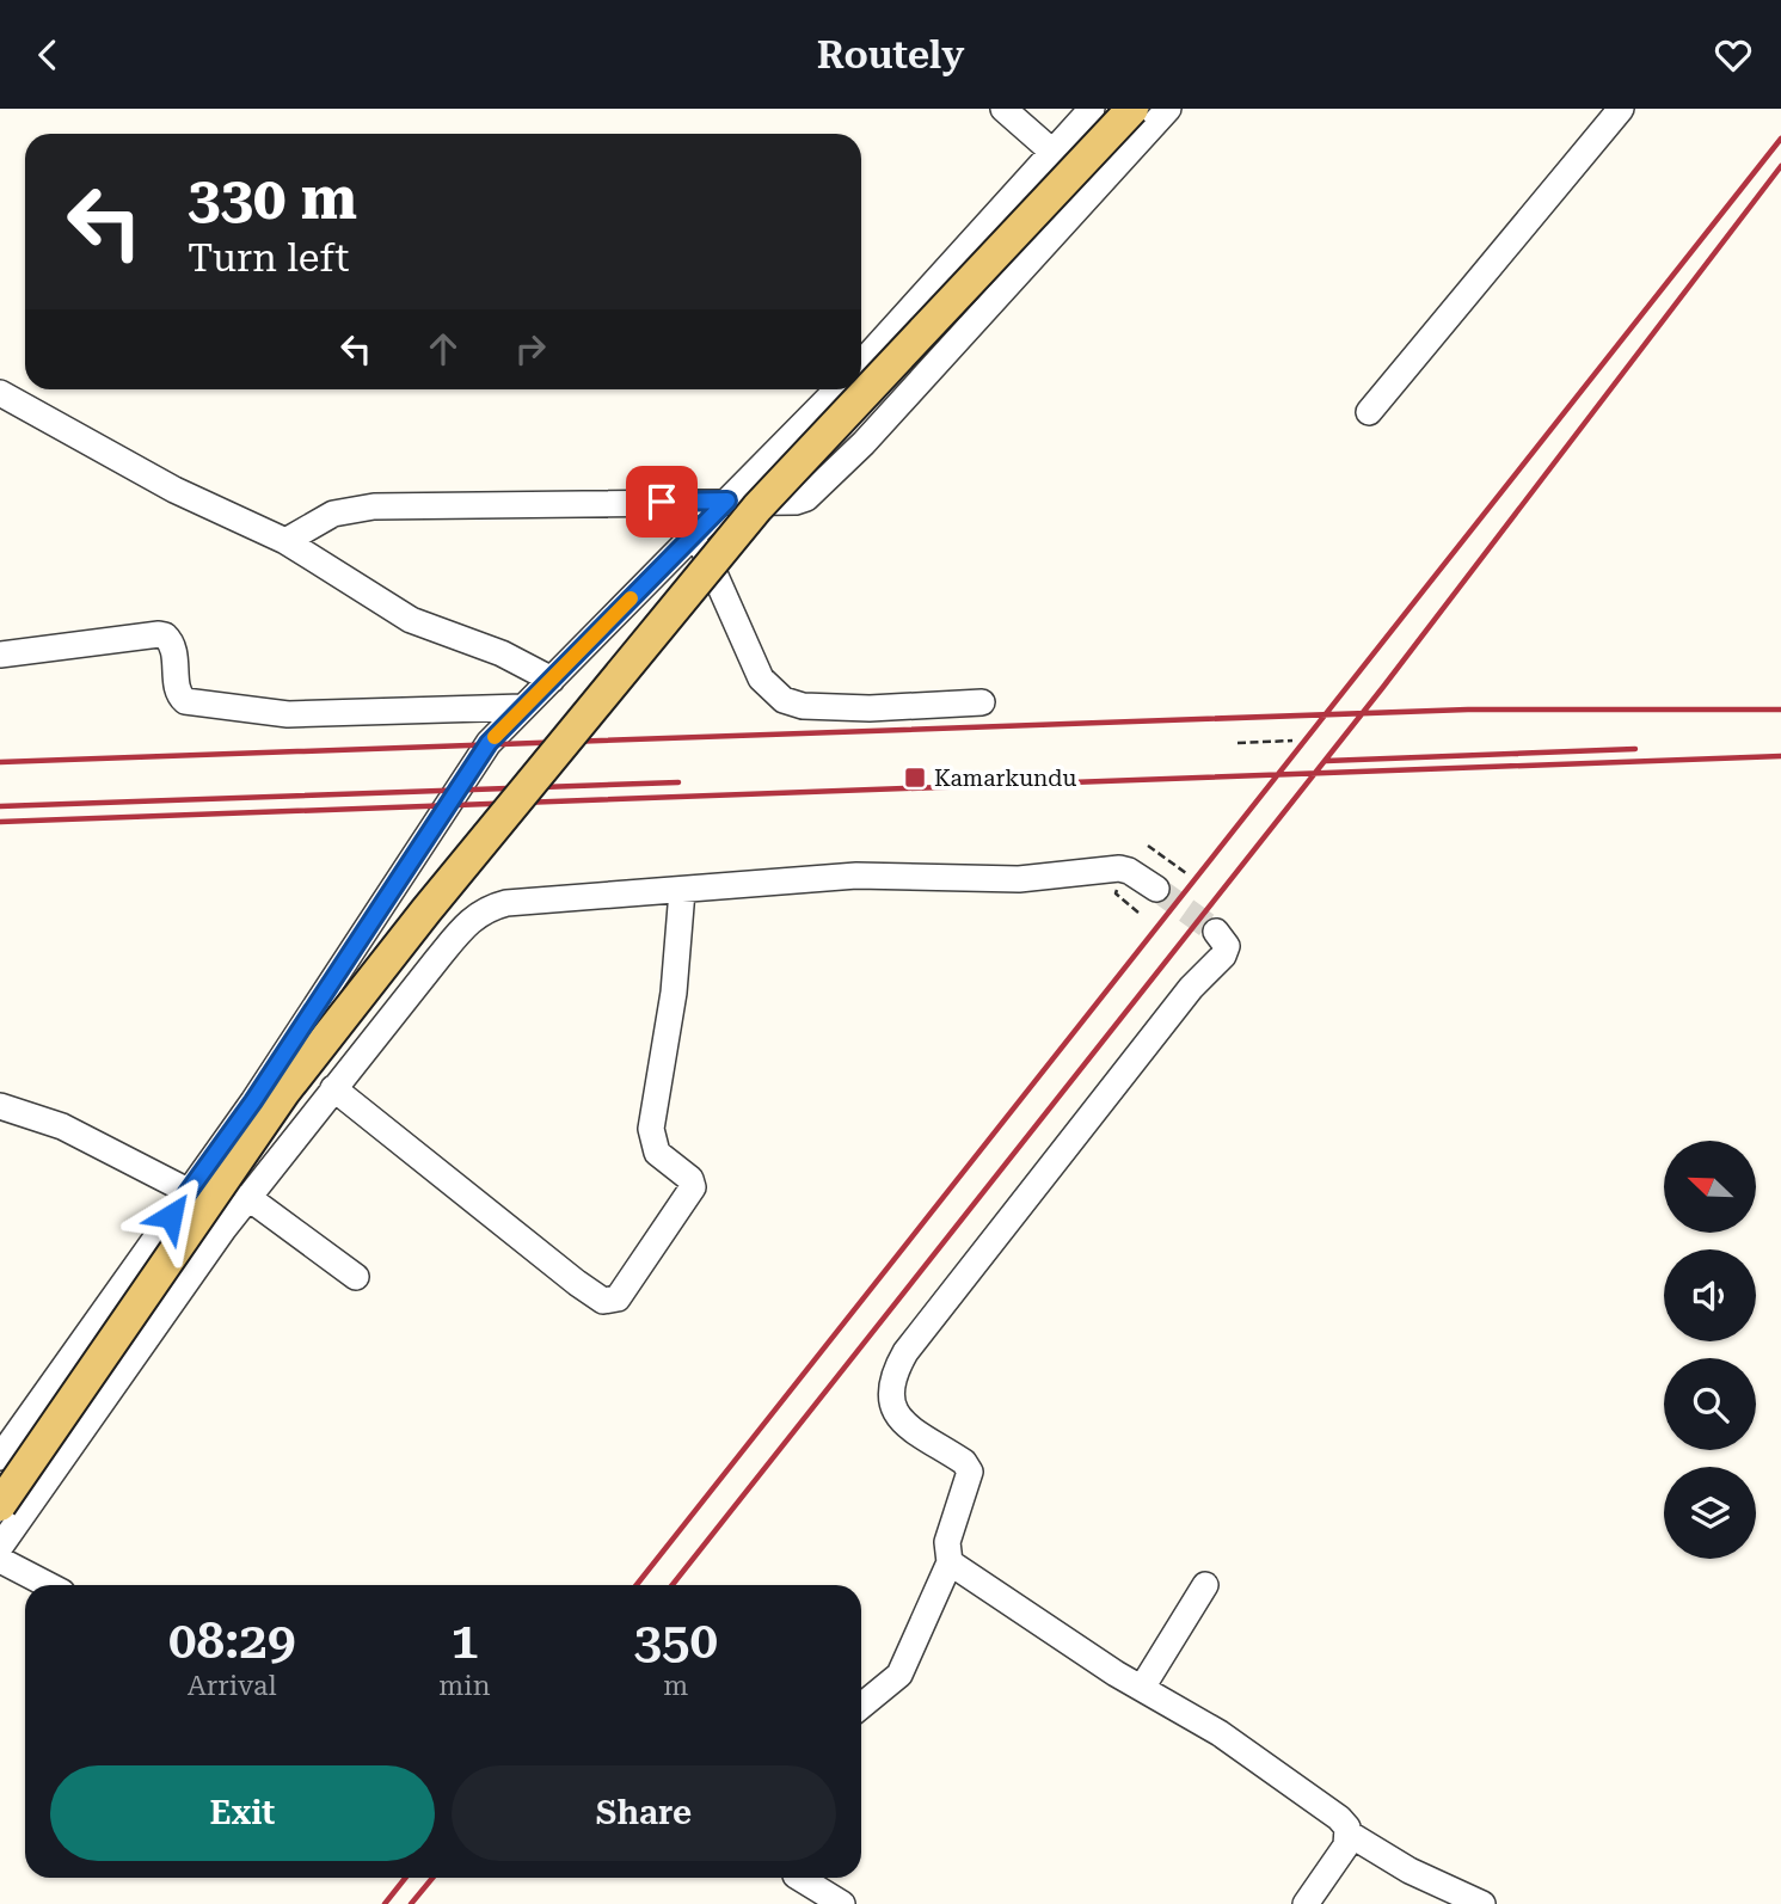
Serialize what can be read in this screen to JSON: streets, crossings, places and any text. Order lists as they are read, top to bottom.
{
  "places": {
    "transit": ["Kamarkundu"]
  },
  "north": "top left",
  "page": {
    "header": "Routely",
    "turn": ["330 m", "Turn left"],
    "eta": [
      "08:29",
      "Arrival",
      "1",
      "min",
      "350",
      "m"
    ],
    "buttons": ["Exit", "Share"]
  }
}
